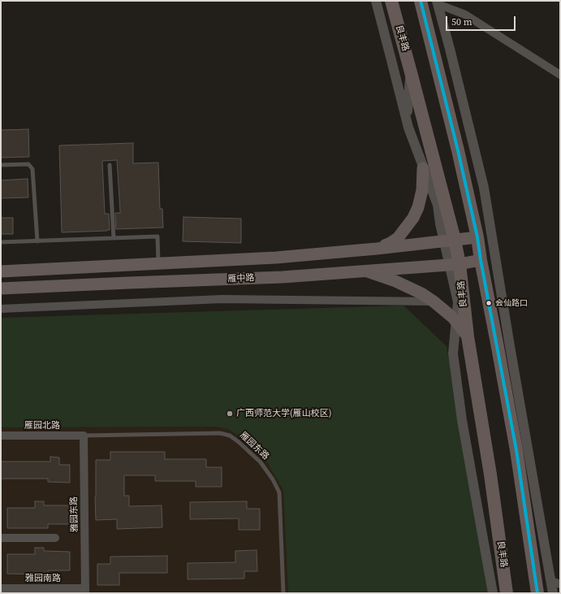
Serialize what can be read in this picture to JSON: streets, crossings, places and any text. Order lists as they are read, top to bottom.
{
  "streets": {
    "highway": ["良丰路"],
    "main road": ["雁中路"],
    "street": ["雁园北路", "雅园东路", "雅园南路"],
    "lane": ["雁园东路"]
  },
  "crossings": [
    ["良丰路", "雁中路"],
    ["雁园北路", "雁园东路"],
    ["雁园北路", "雅园东路"],
    ["雁园东路", "雅园东路"],
    ["雅园东路", "雅园南路"]
  ],
  "places": ["会仙路口", "广西师范大学(雁山校区)"],
  "scale_bar": "50 m"
}
